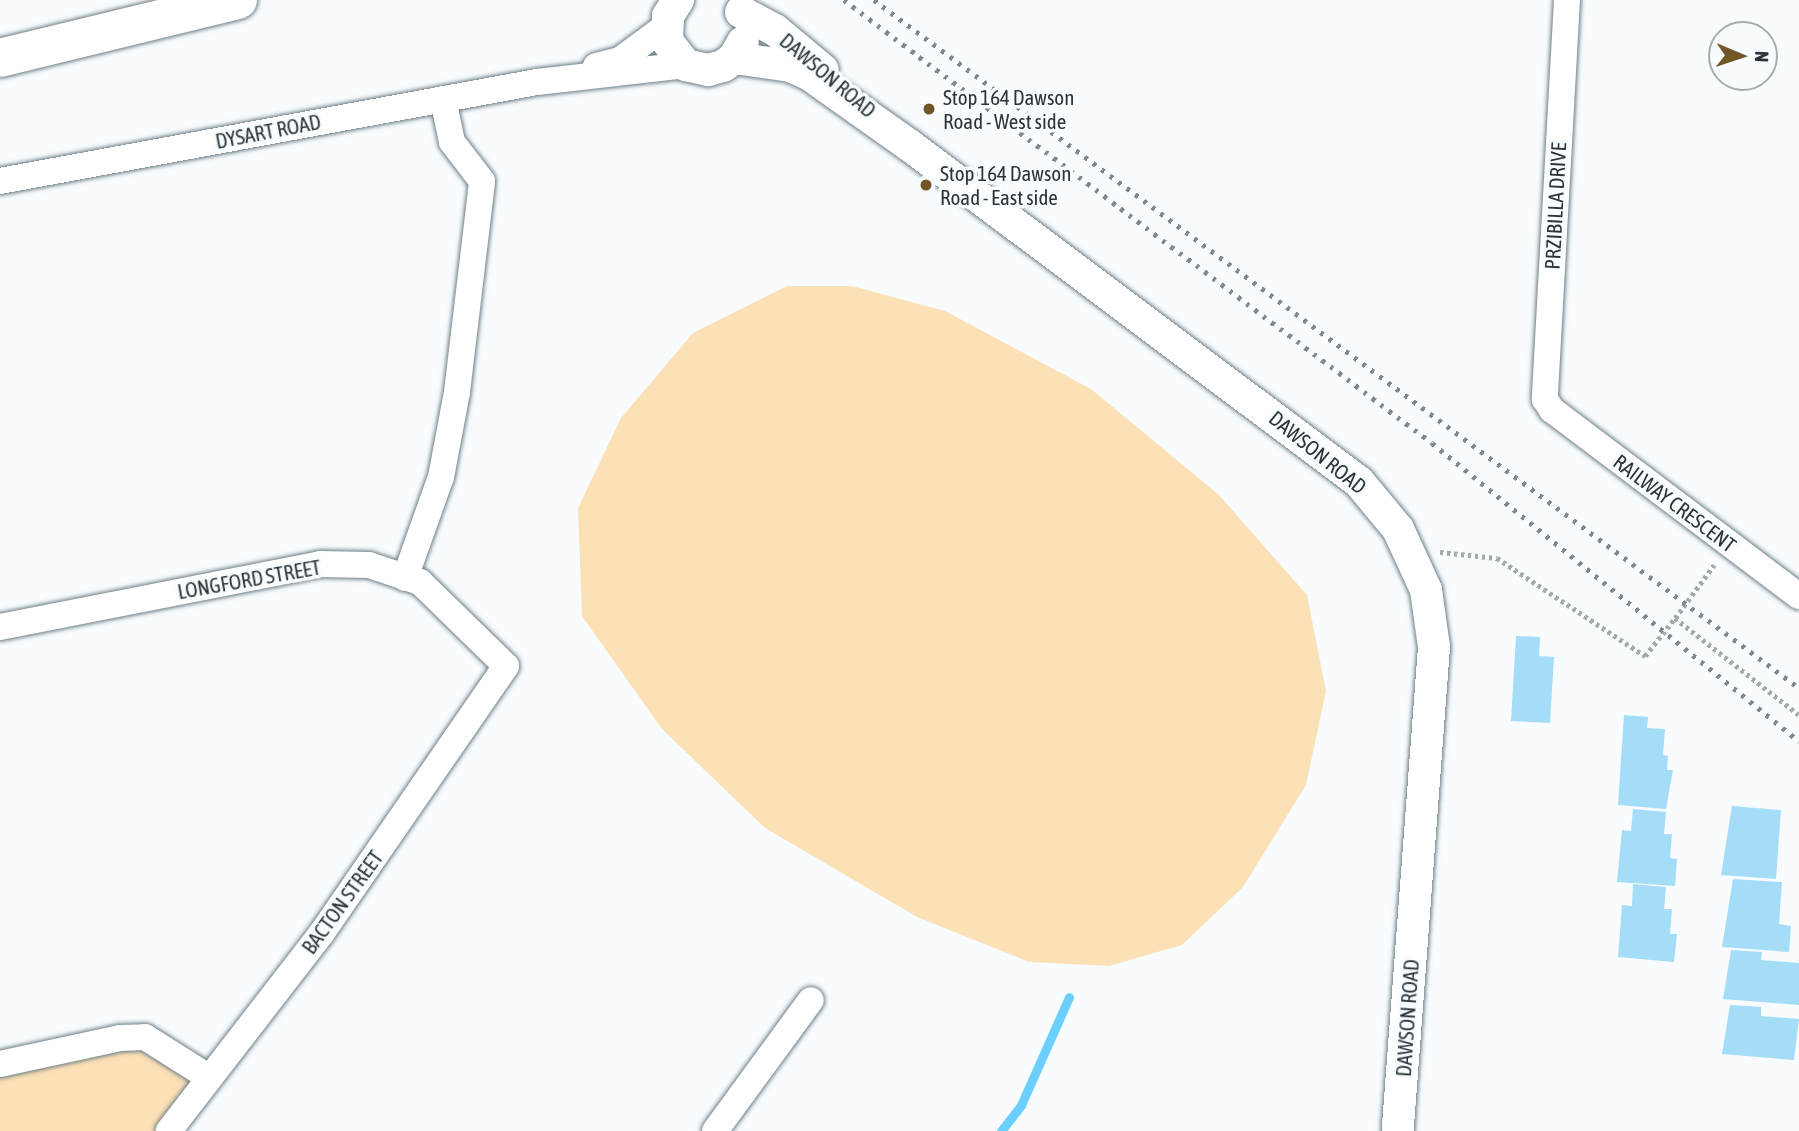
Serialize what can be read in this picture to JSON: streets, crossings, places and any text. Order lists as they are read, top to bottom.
{
  "streets": {
    "street": [
      "DAWSON ROAD",
      "DYSART ROAD",
      "PRZIBILLA DRIVE",
      "RAILWAY CRESCENT",
      "LONGFORD STREET",
      "BACTON STREET"
    ]
  },
  "crossings": [
    ["PRZIBILLA DRIVE", "RAILWAY CRESCENT"],
    ["LONGFORD STREET", "BACTON STREET"]
  ],
  "places": ["Stop 164 Dawson Road - West side", "Stop 164 Dawson Road - East side"],
  "north": "right"
}
